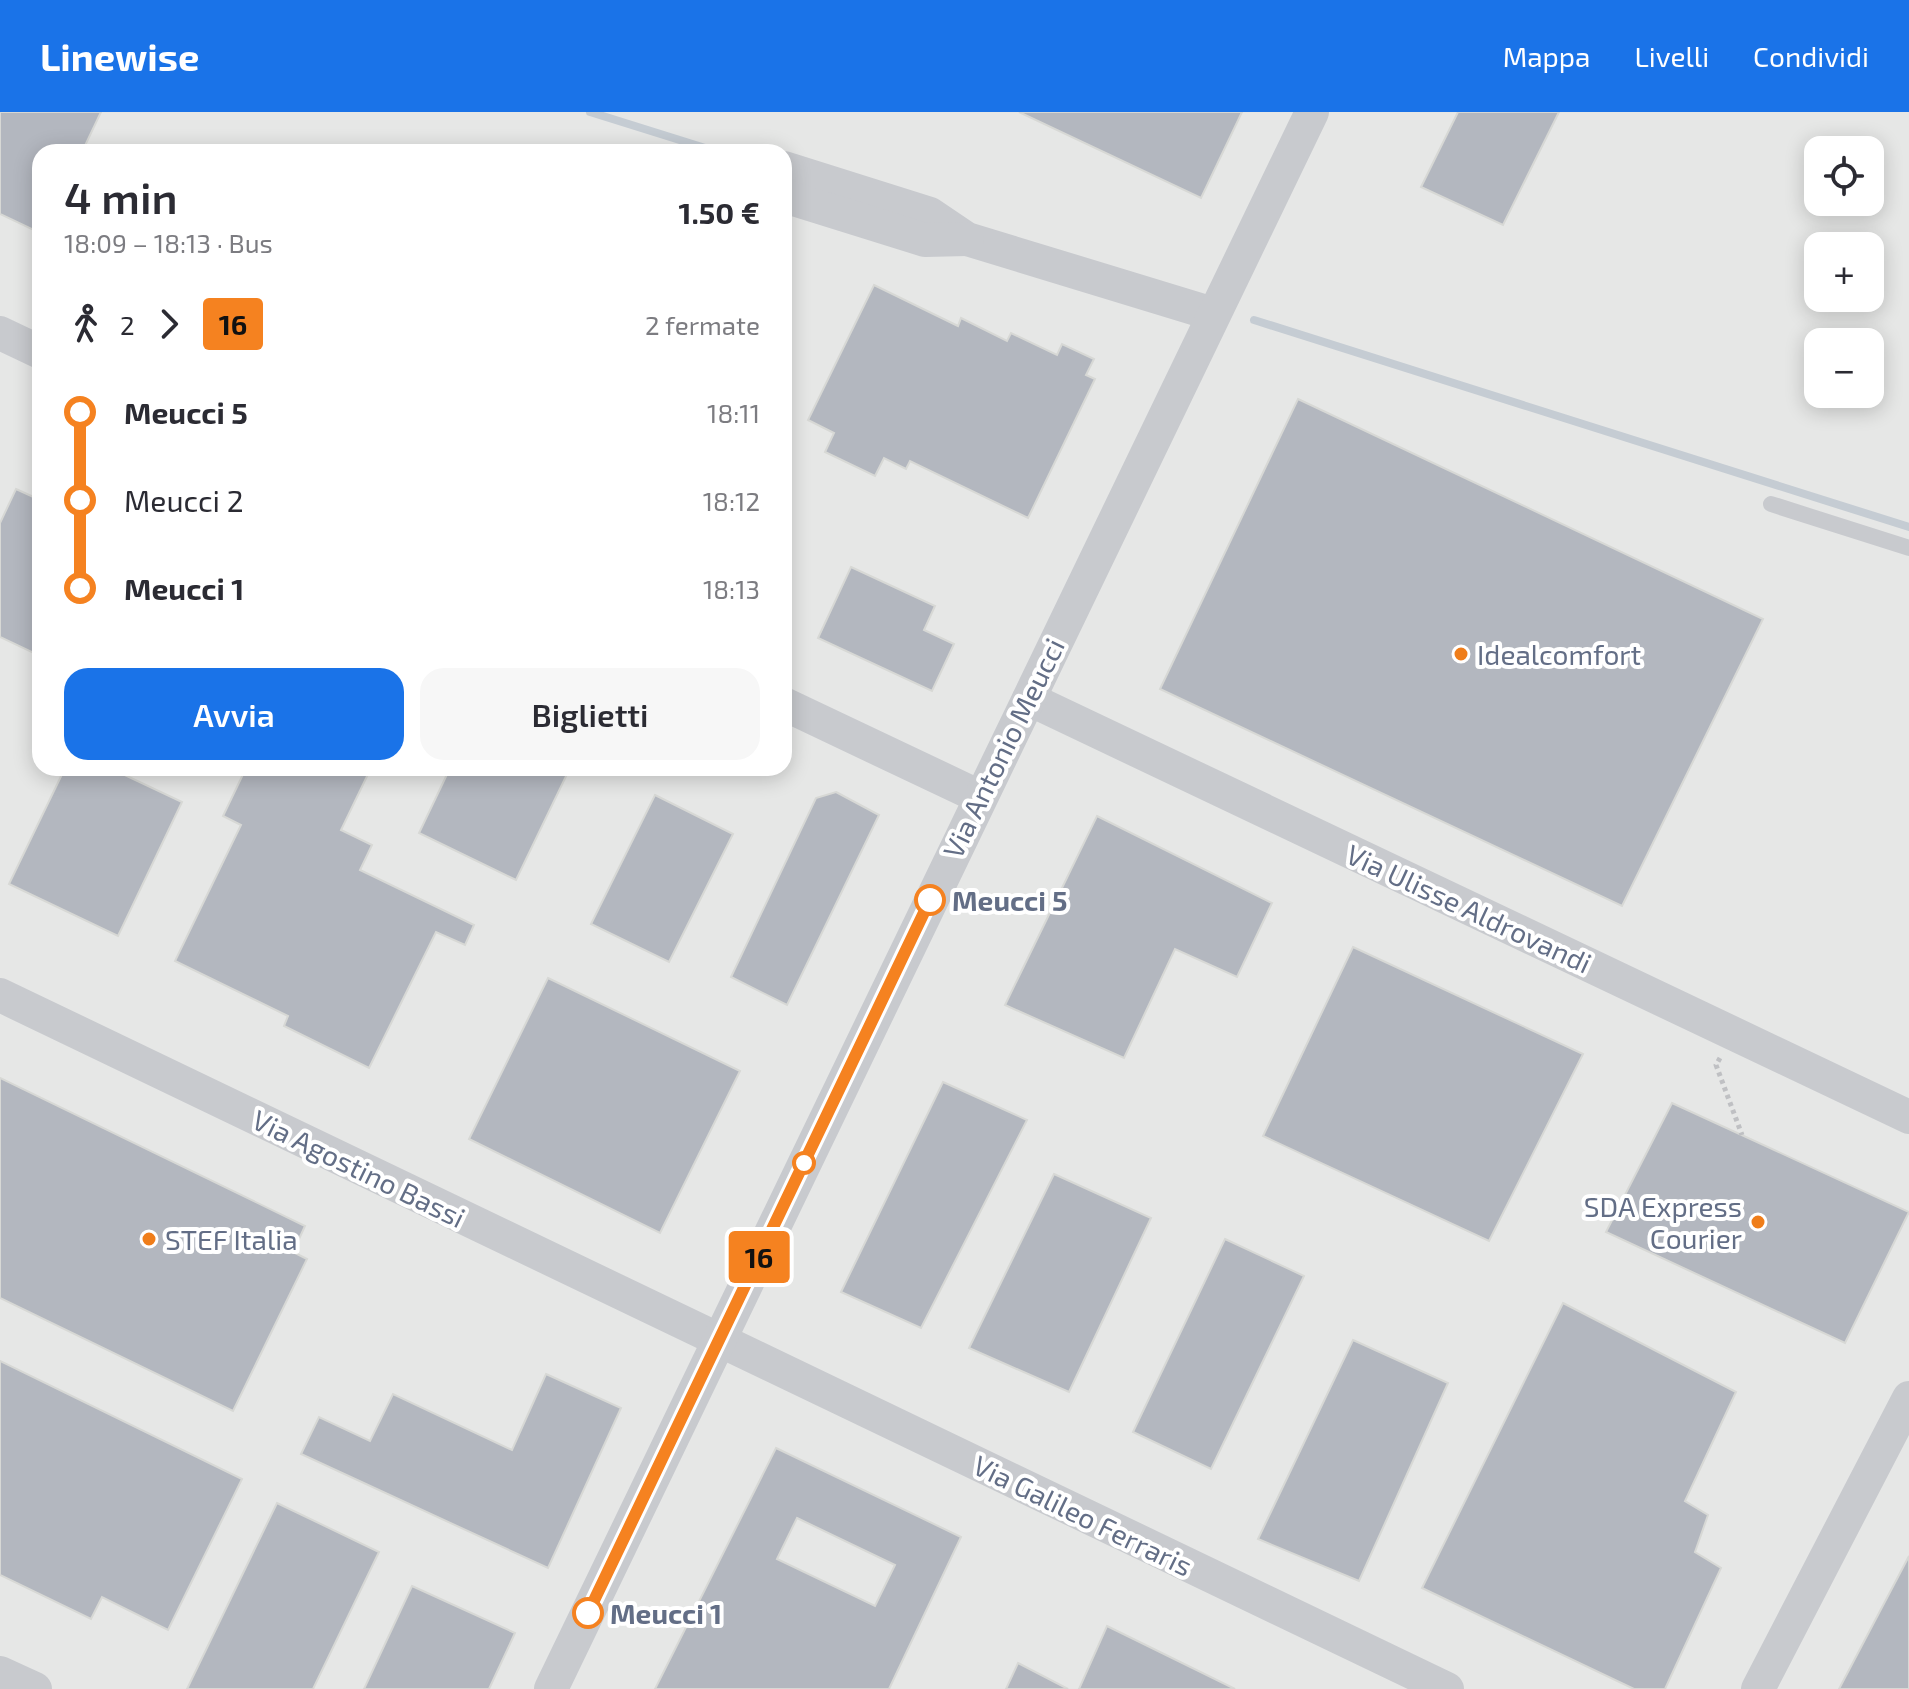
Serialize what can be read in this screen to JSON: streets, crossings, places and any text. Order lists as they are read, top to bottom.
{
  "streets": {
    "street": [
      "Via Antonio Meucci",
      "Via Ulisse Aldrovandi",
      "Via Agostino Bassi",
      "Via Galileo Ferraris"
    ]
  },
  "crossings": [
    ["Via Antonio Meucci", "Via Ulisse Aldrovandi"],
    ["Via Antonio Meucci", "Via Agostino Bassi"],
    ["Via Antonio Meucci", "Via Galileo Ferraris"],
    ["Via Agostino Bassi", "Via Galileo Ferraris"]
  ],
  "places": [
    "Idealcomfort",
    "Meucci 5",
    "SDA Express Courier",
    "STEF Italia",
    "Meucci 1"
  ],
  "lines": ["bus line 16"],
  "page": {
    "header": "Linewise",
    "nav": ["Mappa", "Livelli", "Condividi"],
    "on_map": "16",
    "map_buttons": ["+", "−"],
    "heading": ["4 min", "18:09 – 18:13 · Bus", "1.50 €"],
    "legs": ["2", "16", "2 fermate"],
    "list": [
      {
        "name": "Meucci 5",
        "value": "18:11"
      },
      {
        "name": "Meucci 2",
        "value": "18:12"
      },
      {
        "name": "Meucci 1",
        "value": "18:13"
      }
    ],
    "buttons": ["Avvia", "Biglietti"]
  }
}
